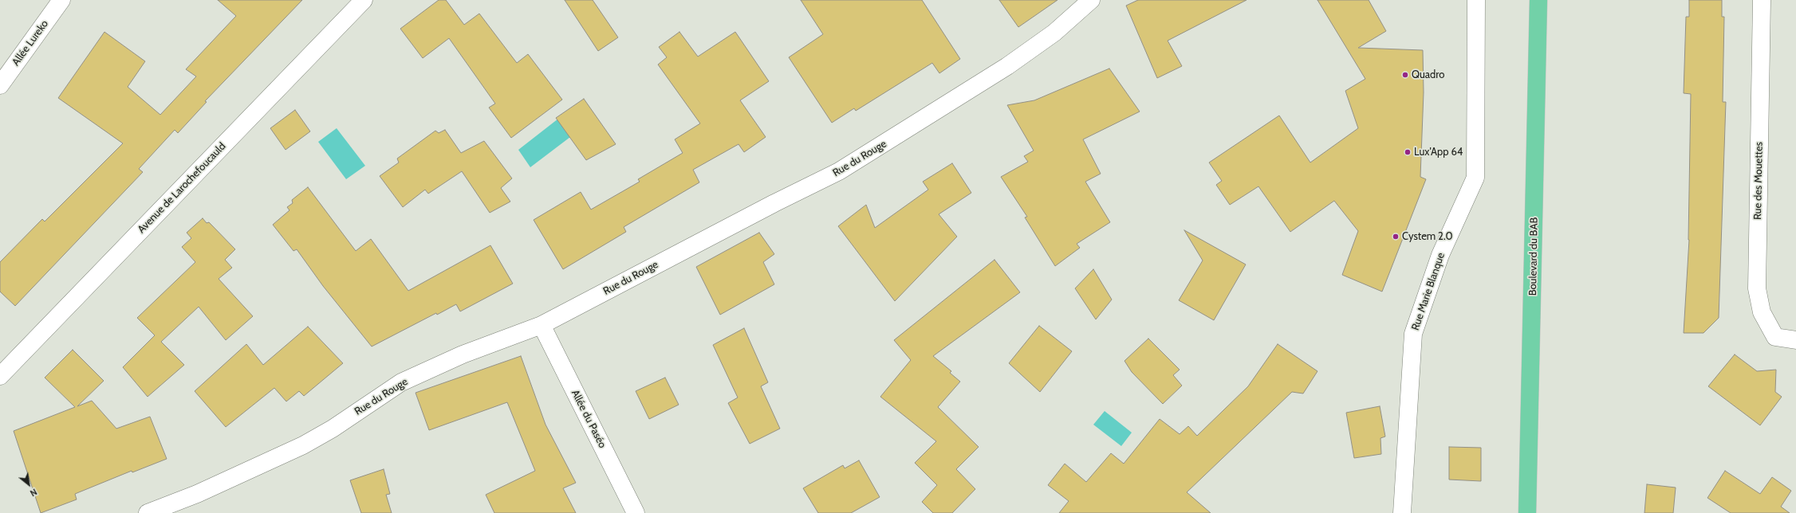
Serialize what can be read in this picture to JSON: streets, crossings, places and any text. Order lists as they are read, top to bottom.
{
  "streets": {
    "main road": ["Boulevard du BAB"],
    "street": [
      "Allée Lureko",
      "Rue du Rouge",
      "Rue des Mouettes",
      "Avenue de Larochefoucauld",
      "Rue Marie Blanque",
      "Allée du Paséo"
    ]
  },
  "crossings": [
    ["Rue du Rouge", "Allée du Paséo"]
  ],
  "places": ["Quadro", "Lux'App 64", "Cystem 2.0"],
  "north": "bottom right"
}
